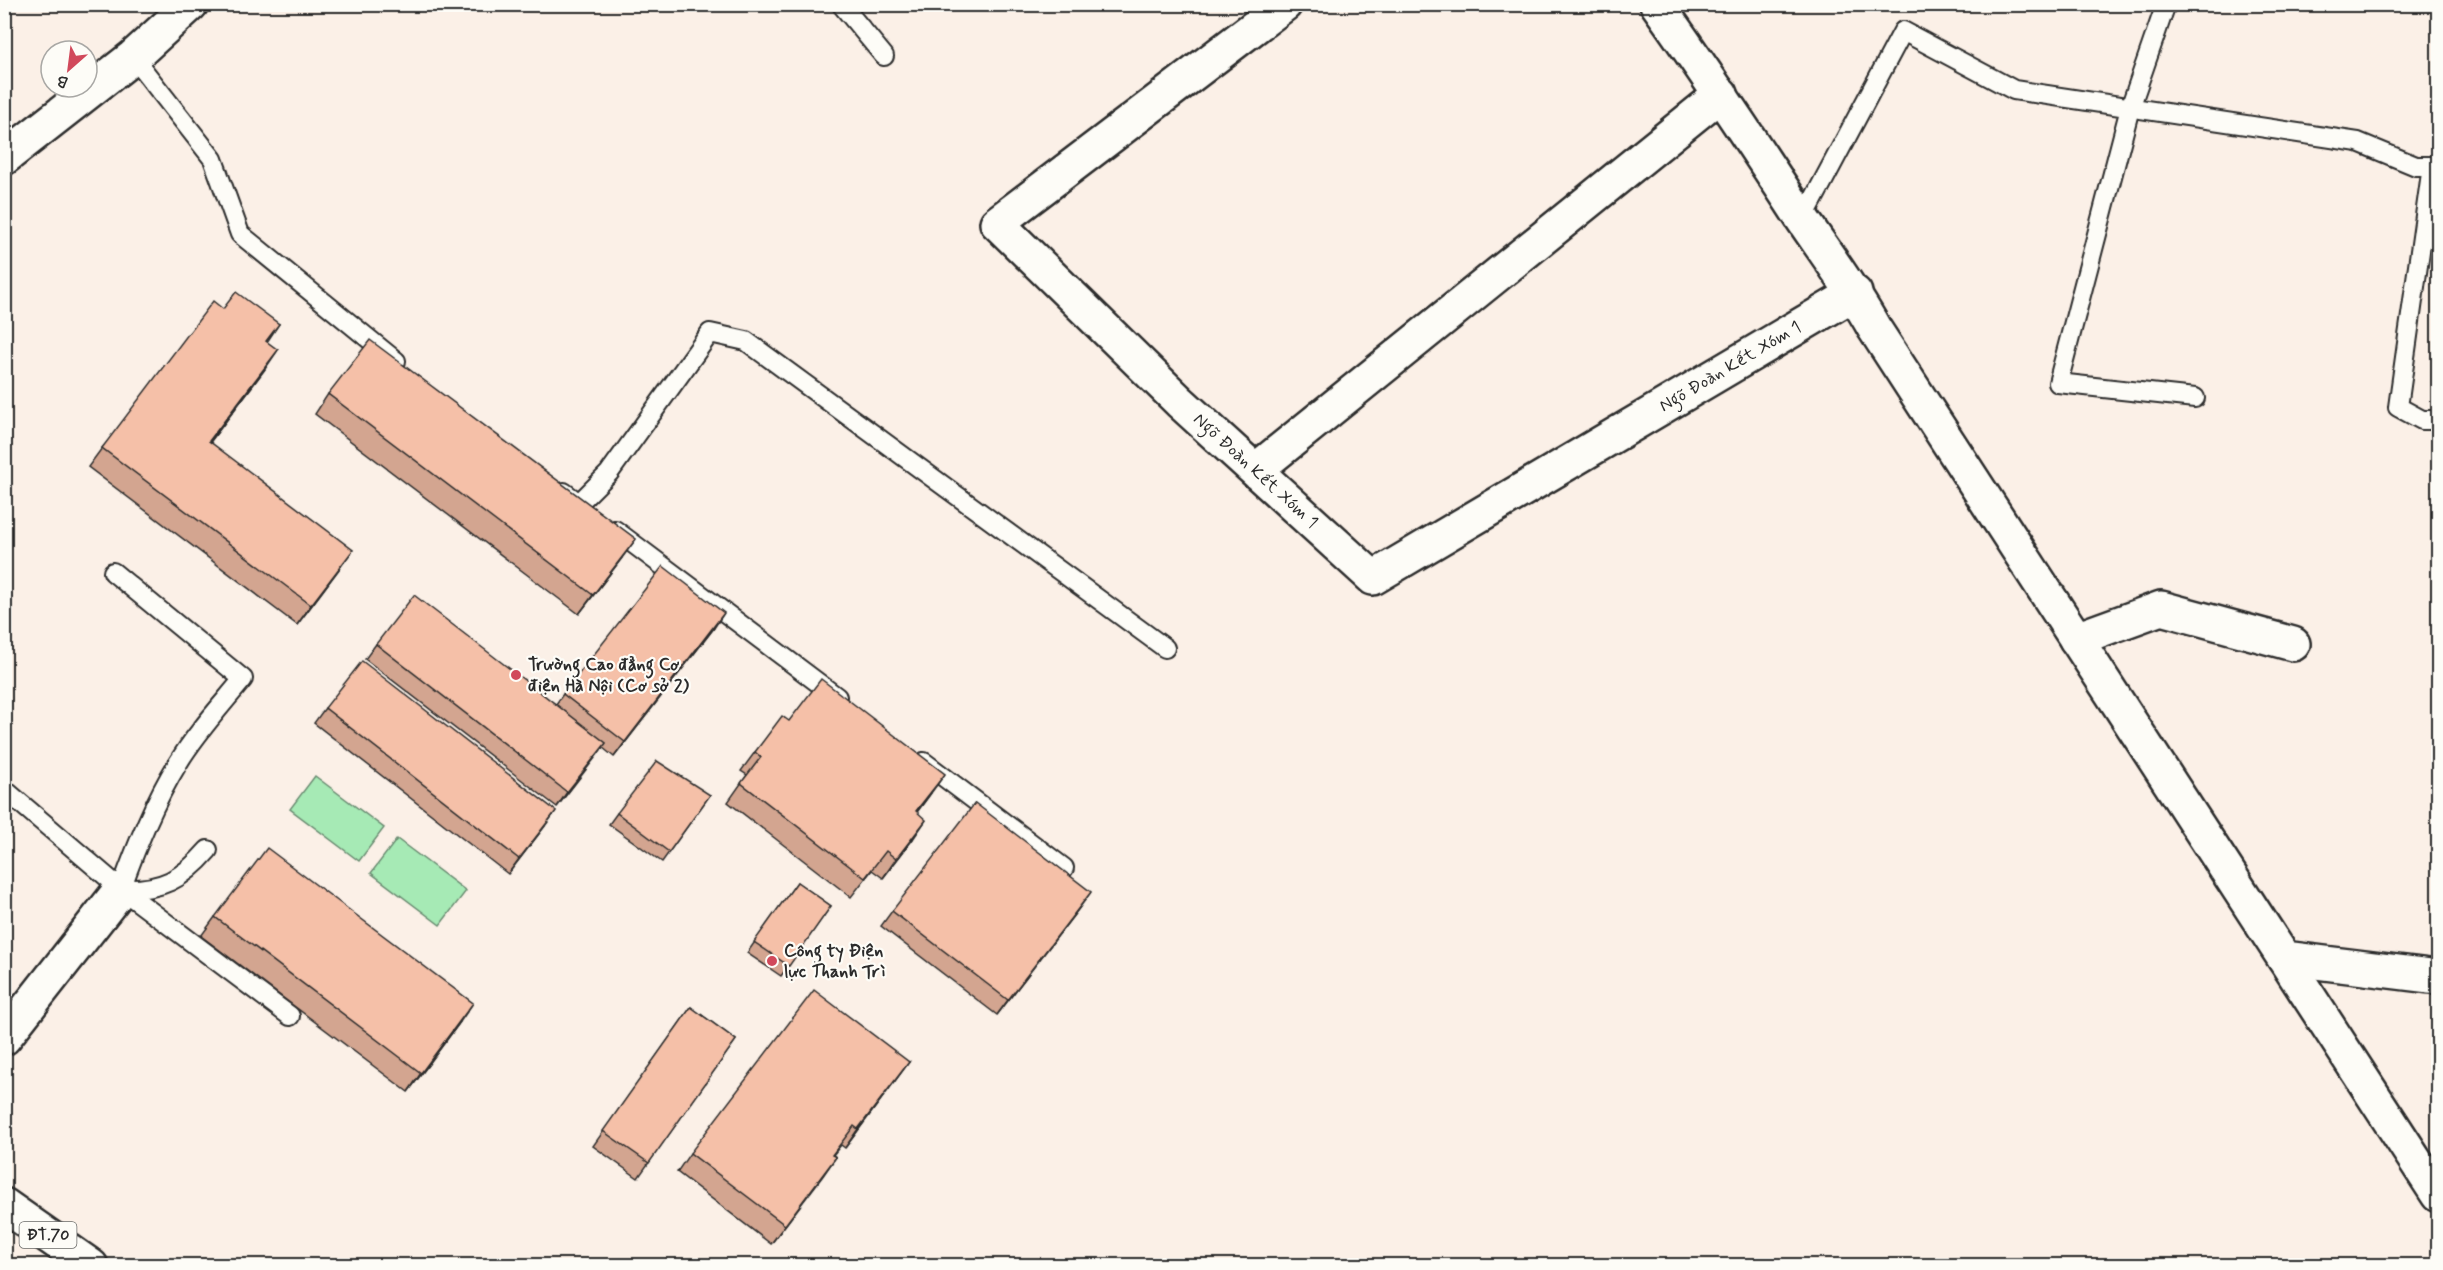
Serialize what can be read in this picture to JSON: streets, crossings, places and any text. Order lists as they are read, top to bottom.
{
  "streets": {
    "street": ["Ngõ Đoàn Kết Xóm 1", "ĐT.70"]
  },
  "places": ["Trường Cao đẳng Cơ điện Hà Nội (Cơ sở 2)", "Công ty Điện lực Thanh Trì"],
  "north": "bottom left"
}
